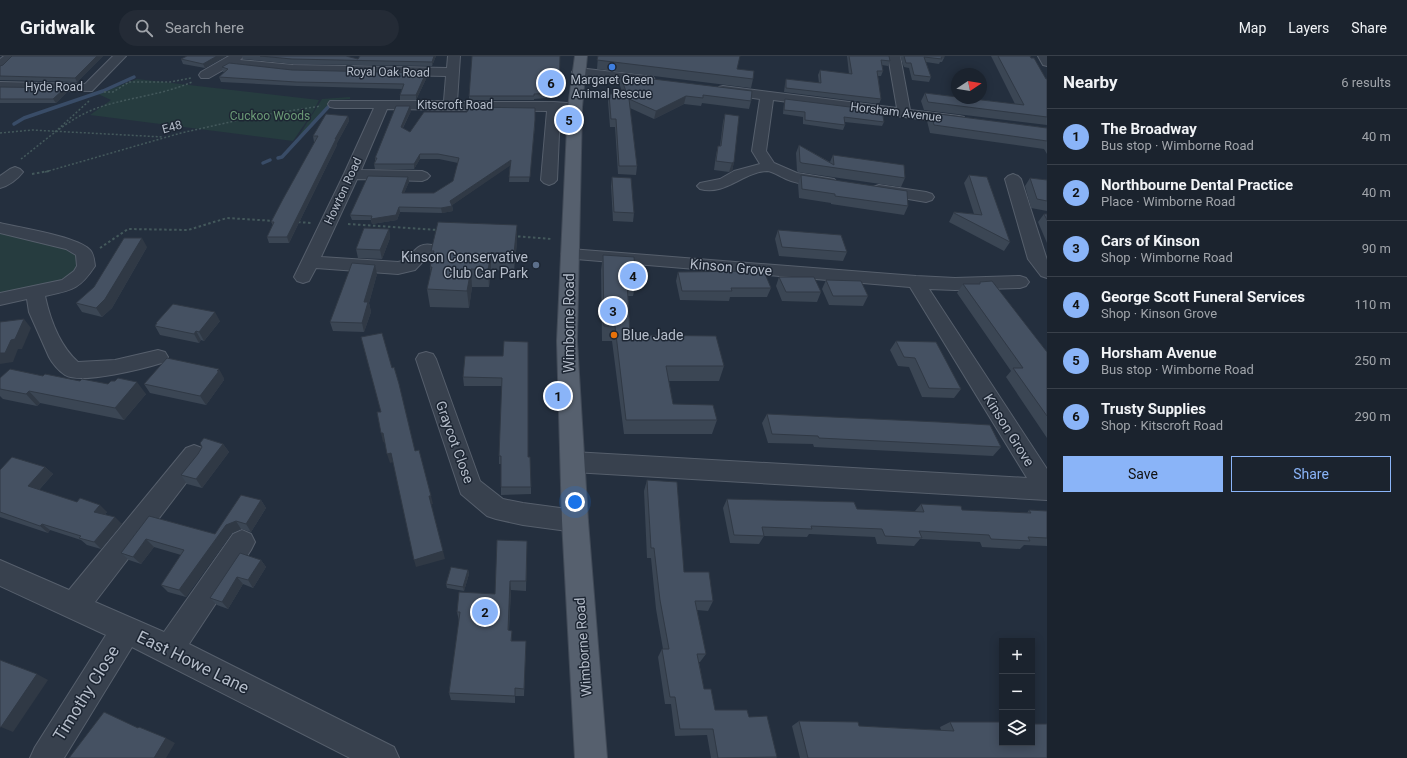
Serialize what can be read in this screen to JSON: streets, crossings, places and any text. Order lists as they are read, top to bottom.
{
  "streets": {
    "main road": ["Wimborne Road"],
    "street": [
      "Royal Oak Road",
      "Hyde Road",
      "Kitscroft Road",
      "Horsham Avenue",
      "Howton Road",
      "Kinson Grove",
      "Graycot Close",
      "East Howe Lane",
      "Timothy Close"
    ],
    "path": ["E48"]
  },
  "crossings": [
    ["Kitscroft Road", "E48"],
    ["Kitscroft Road", "Howton Road"],
    ["Kitscroft Road", "Wimborne Road"],
    ["Kinson Grove", "Wimborne Road"],
    ["Wimborne Road", "Graycot Close"],
    ["East Howe Lane", "Timothy Close"]
  ],
  "parks": ["Cuckoo Woods"],
  "places": ["Margaret Green Animal Rescue", "Kinson Conservative Club Car Park", "Blue Jade"],
  "north": "right",
  "page": {
    "header": "Gridwalk",
    "search": "Search here",
    "nav": ["Map", "Layers", "Share"],
    "heading": ["Nearby", "6 results"],
    "pins": [
      "6",
      "5",
      "4",
      "3",
      "1",
      "2"
    ],
    "list": [
      {
        "mark": "1",
        "name": "The Broadway",
        "note": "Bus stop · Wimborne Road",
        "value": "40 m"
      },
      {
        "mark": "2",
        "name": "Northbourne Dental Practice",
        "note": "Place · Wimborne Road",
        "value": "40 m"
      },
      {
        "mark": "3",
        "name": "Cars of Kinson",
        "note": "Shop · Wimborne Road",
        "value": "90 m"
      },
      {
        "mark": "4",
        "name": "George Scott Funeral Services",
        "note": "Shop · Kinson Grove",
        "value": "110 m"
      },
      {
        "mark": "5",
        "name": "Horsham Avenue",
        "note": "Bus stop · Wimborne Road",
        "value": "250 m"
      },
      {
        "mark": "6",
        "name": "Trusty Supplies",
        "note": "Shop · Kitscroft Road",
        "value": "290 m"
      }
    ],
    "buttons": ["Save", "Share"],
    "map_buttons": ["+", "−"]
  }
}
